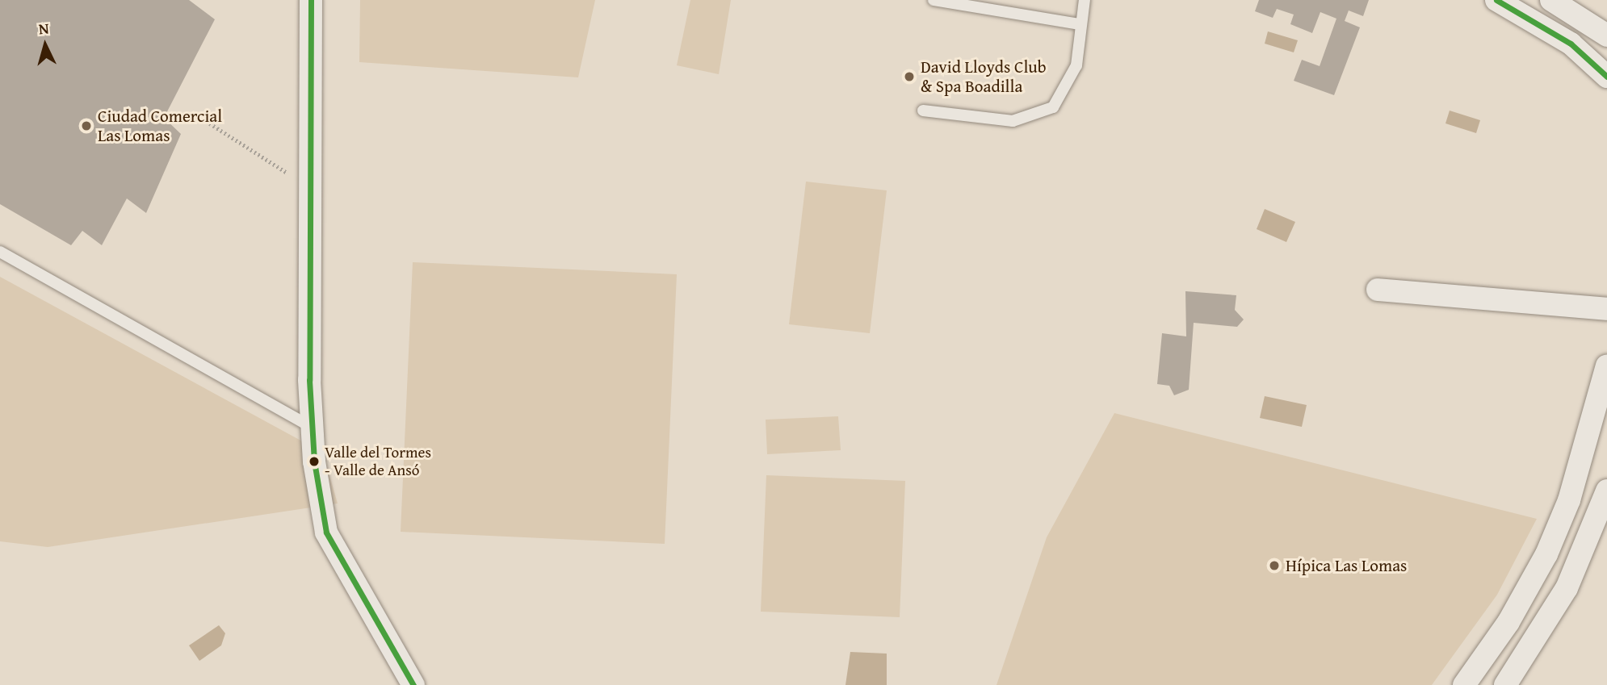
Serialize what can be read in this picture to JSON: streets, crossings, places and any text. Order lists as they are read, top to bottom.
{
  "places": [
    "David Lloyds Club & Spa Boadilla",
    "Ciudad Comercial Las Lomas",
    "Valle del Tormes - Valle de Ansó",
    "Hípica Las Lomas"
  ],
  "north": "top"
}
